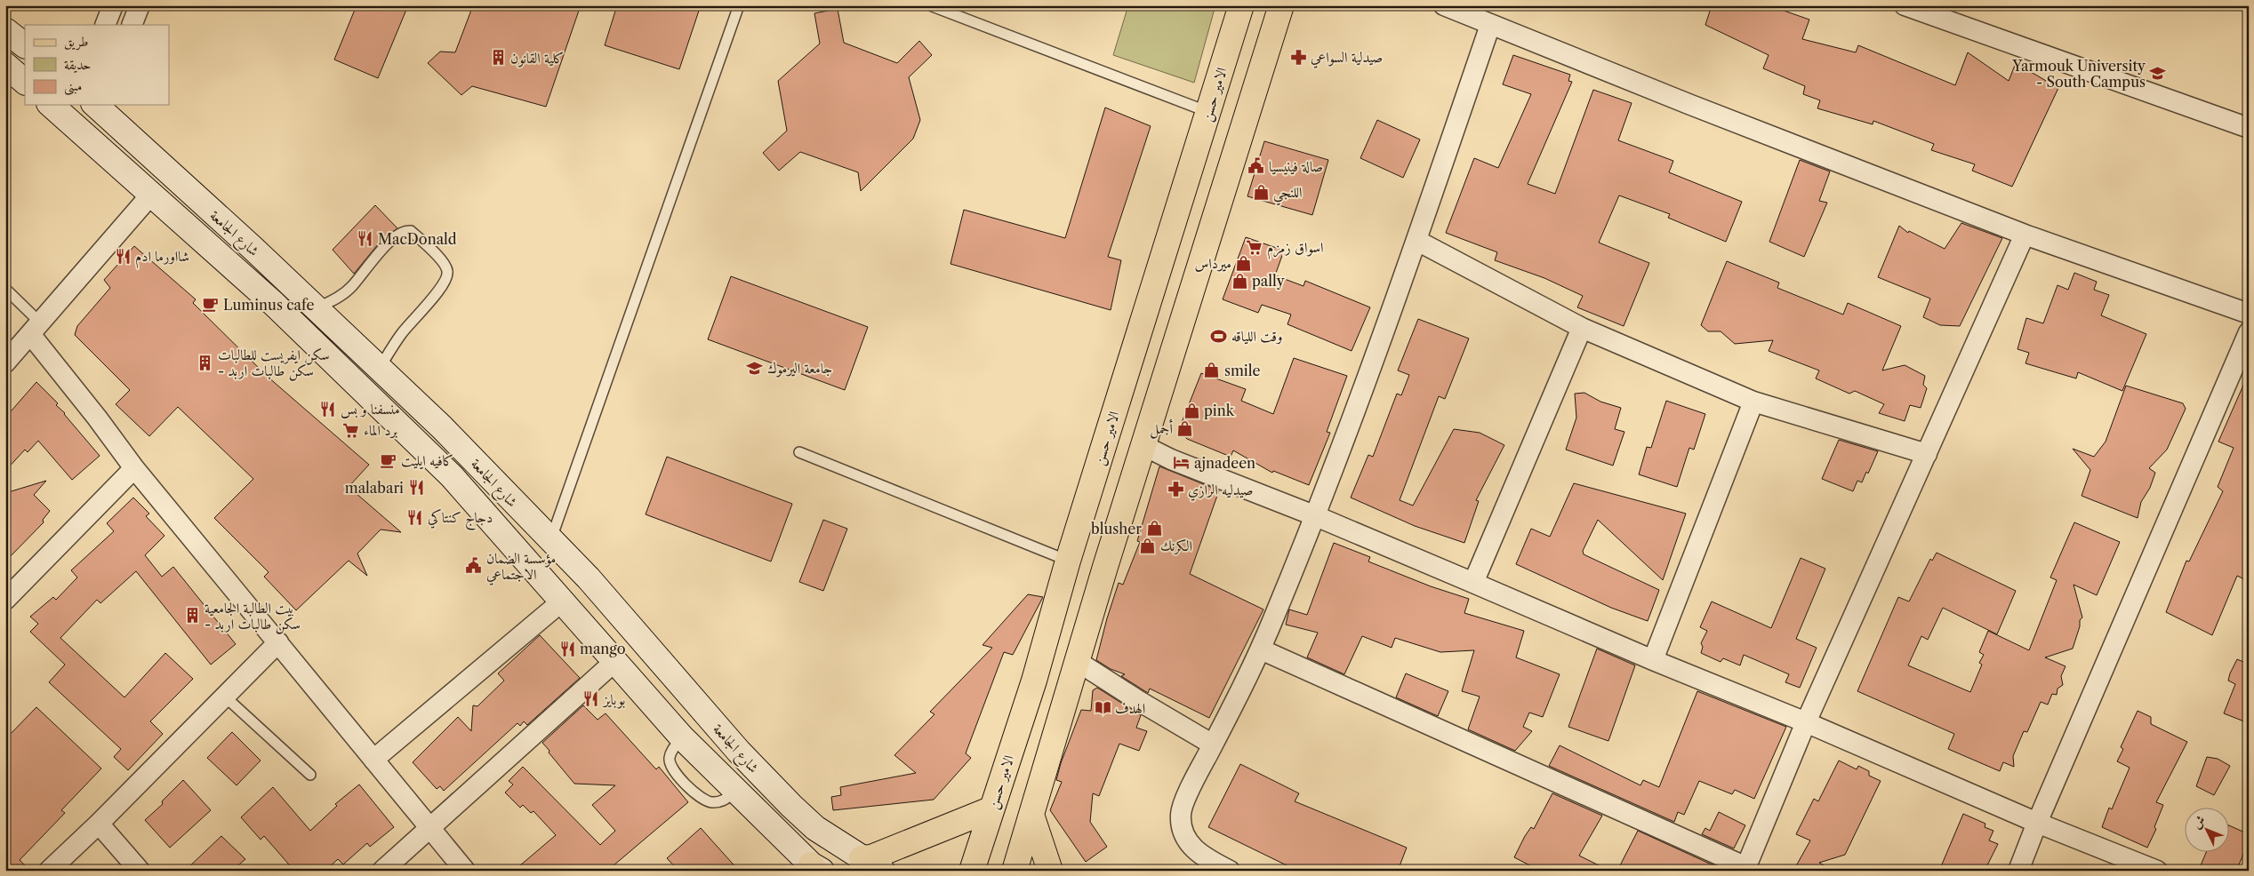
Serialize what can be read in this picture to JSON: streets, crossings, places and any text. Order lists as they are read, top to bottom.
{
  "streets": {
    "main road": ["الامير حسن", "شارع الجامعة"]
  },
  "places": {
    "pharmacy": ["صيدلية السواعي", "صيدليه الرازي"],
    "building": ["كلية القانون", "سكن ايفريست للطالبات - سكن طالبات اربد", "بيت الطالبة الجامعية - سكن طالبات اربد"],
    "school or university": ["Yarmouk University - South Campus", "جامعة اليرموك"],
    "public building": ["صالة فينيسيا", "مؤسسة الضمان الاجتماعي"],
    "shop": [
      "اللنجي",
      "ميرداس",
      "pally",
      "smile",
      "pink",
      "أجمل",
      "blusher",
      "الكرنك"
    ],
    "restaurant": [
      "MacDonald",
      "شااورما ادم",
      "منسفنا و بس",
      "malabari",
      "دجاج كنتاكي",
      "mango",
      "بوبايز"
    ],
    "supermarket": ["اسواق زمزم", "برد الماء"],
    "cafe": ["Luminus cafe", "كافيه ايليت"],
    "sports": ["وقت اللياقه"],
    "hotel": ["ajnadeen"],
    "library": ["الهدف"]
  },
  "legend": ["طريق", "حديقة", "مبنى"],
  "north": "top left"
}
